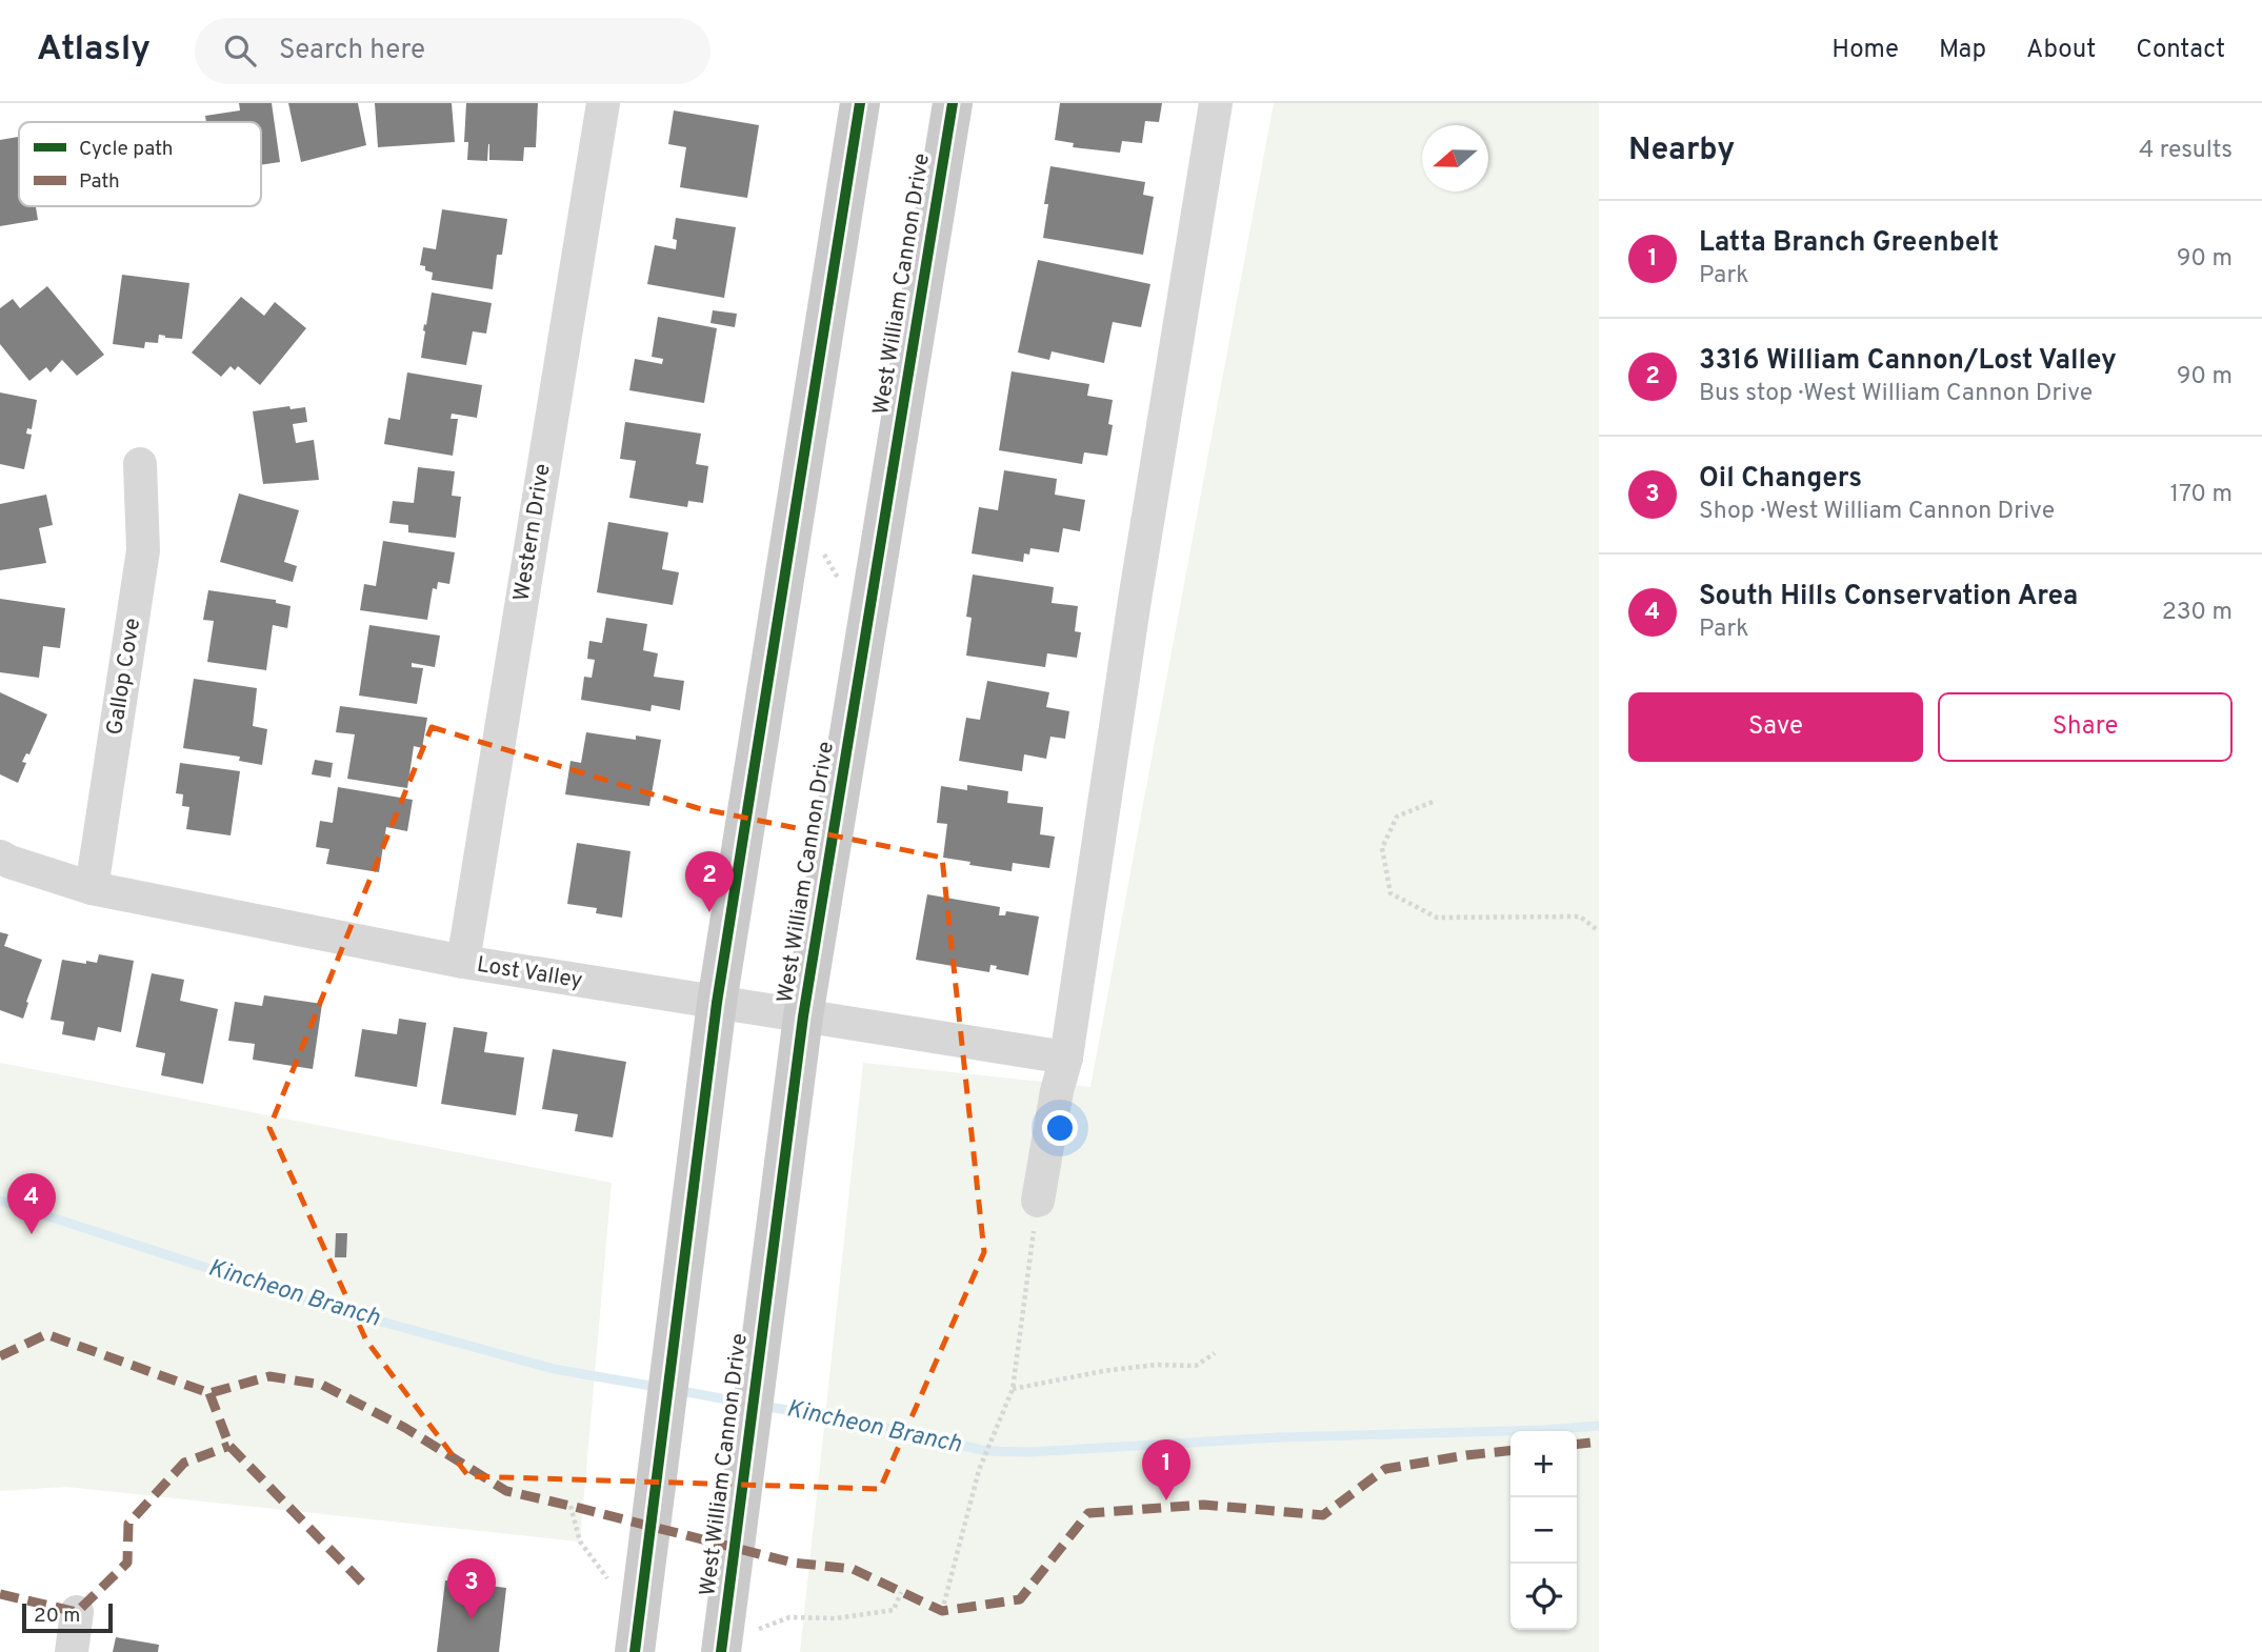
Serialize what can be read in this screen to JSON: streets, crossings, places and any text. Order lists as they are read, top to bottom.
{
  "streets": {
    "main road": ["West William Cannon Drive"],
    "street": ["Western Drive", "Gallop Cove", "Lost Valley"]
  },
  "crossings": [
    ["West William Cannon Drive", "Lost Valley"],
    ["Western Drive", "Lost Valley"],
    ["Gallop Cove", "Lost Valley"]
  ],
  "water": ["Kincheon Branch"],
  "legend": ["Cycle path", "Path"],
  "scale_bar": "20 m",
  "north": "left",
  "page": {
    "header": "Atlasly",
    "search": "Search here",
    "nav": [
      "Home",
      "Map",
      "About",
      "Contact"
    ],
    "heading": ["Nearby", "4 results"],
    "list": [
      {
        "mark": "1",
        "name": "Latta Branch Greenbelt",
        "note": "Park",
        "value": "90 m"
      },
      {
        "mark": "2",
        "name": "3316 William Cannon/Lost Valley",
        "note": "Bus stop · West William Cannon Drive",
        "value": "90 m"
      },
      {
        "mark": "3",
        "name": "Oil Changers",
        "note": "Shop · West William Cannon Drive",
        "value": "170 m"
      },
      {
        "mark": "4",
        "name": "South Hills Conservation Area",
        "note": "Park",
        "value": "230 m"
      }
    ],
    "buttons": ["Save", "Share"],
    "pins": [
      "2",
      "4",
      "1",
      "3"
    ],
    "map_buttons": ["+", "−"],
    "scale": "20 m"
  }
}
